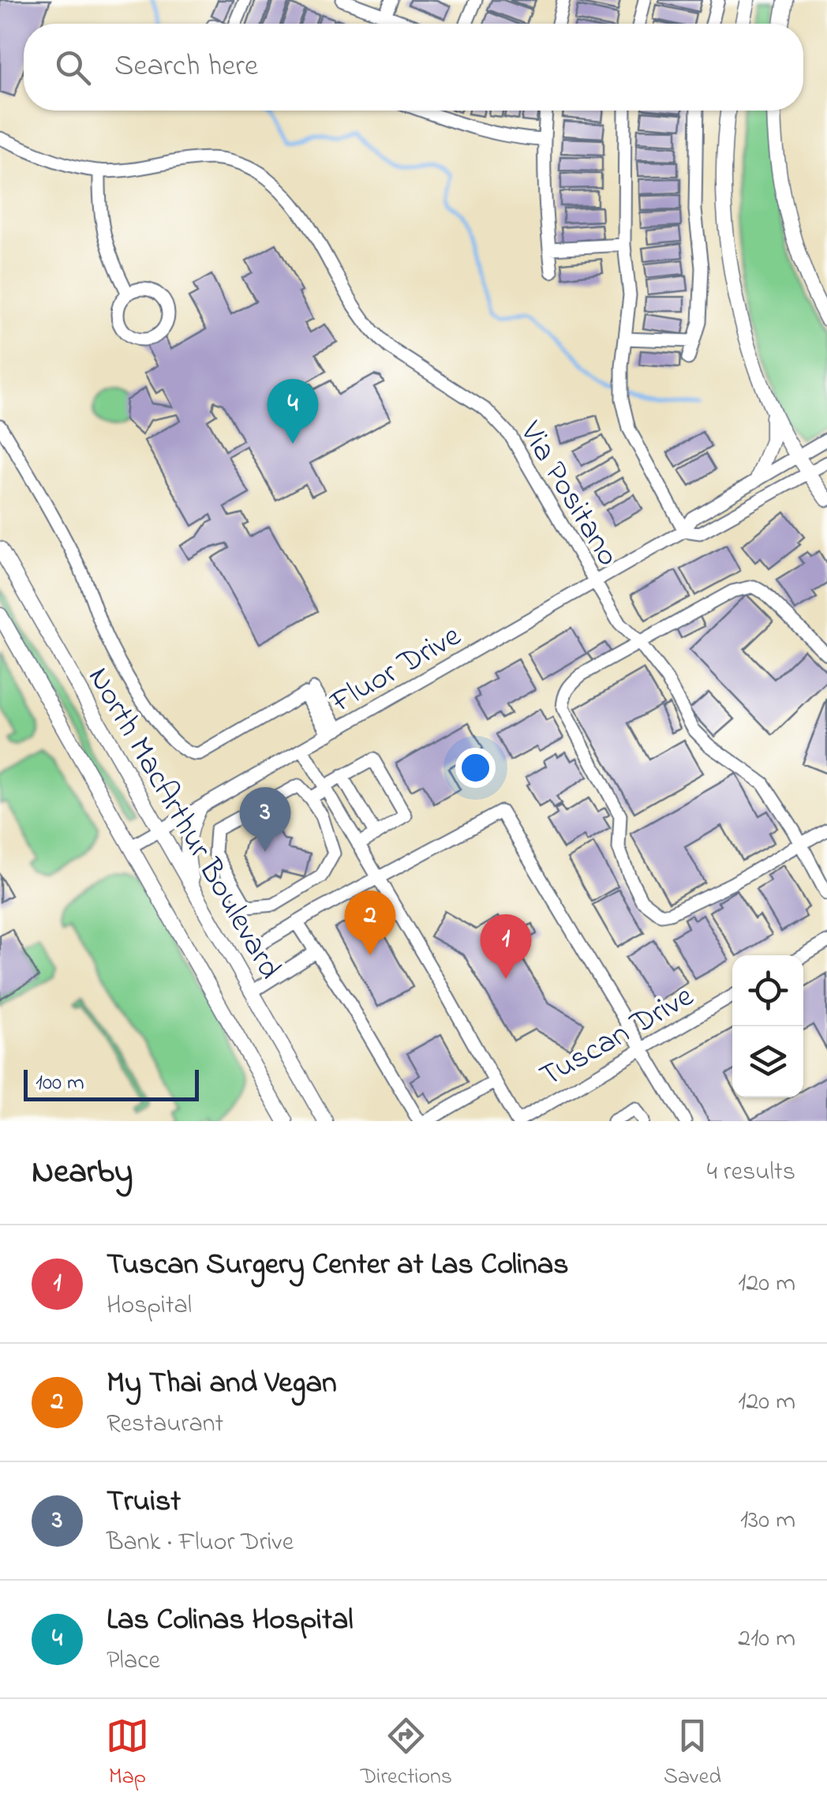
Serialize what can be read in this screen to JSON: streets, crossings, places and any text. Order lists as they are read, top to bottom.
{
  "streets": {
    "main road": ["North MacArthur Boulevard"],
    "street": ["Via Positano", "Fluor Drive", "Tuscan Drive"]
  },
  "crossings": [
    ["Via Positano", "Fluor Drive"],
    ["Fluor Drive", "North MacArthur Boulevard"]
  ],
  "scale_bar": "100 m",
  "page": {
    "search": "Search here",
    "pins": [
      "4",
      "3",
      "2",
      "1"
    ],
    "scale": "100 m",
    "heading": ["Nearby", "4 results"],
    "list": [
      {
        "mark": "1",
        "name": "Tuscan Surgery Center at Las Colinas",
        "note": "Hospital",
        "value": "120 m"
      },
      {
        "mark": "2",
        "name": "My Thai and Vegan",
        "note": "Restaurant",
        "value": "120 m"
      },
      {
        "mark": "3",
        "name": "Truist",
        "note": "Bank · Fluor Drive",
        "value": "130 m"
      },
      {
        "mark": "4",
        "name": "Las Colinas Hospital",
        "note": "Place",
        "value": "210 m"
      }
    ],
    "nav": ["Map", "Directions", "Saved"]
  }
}
